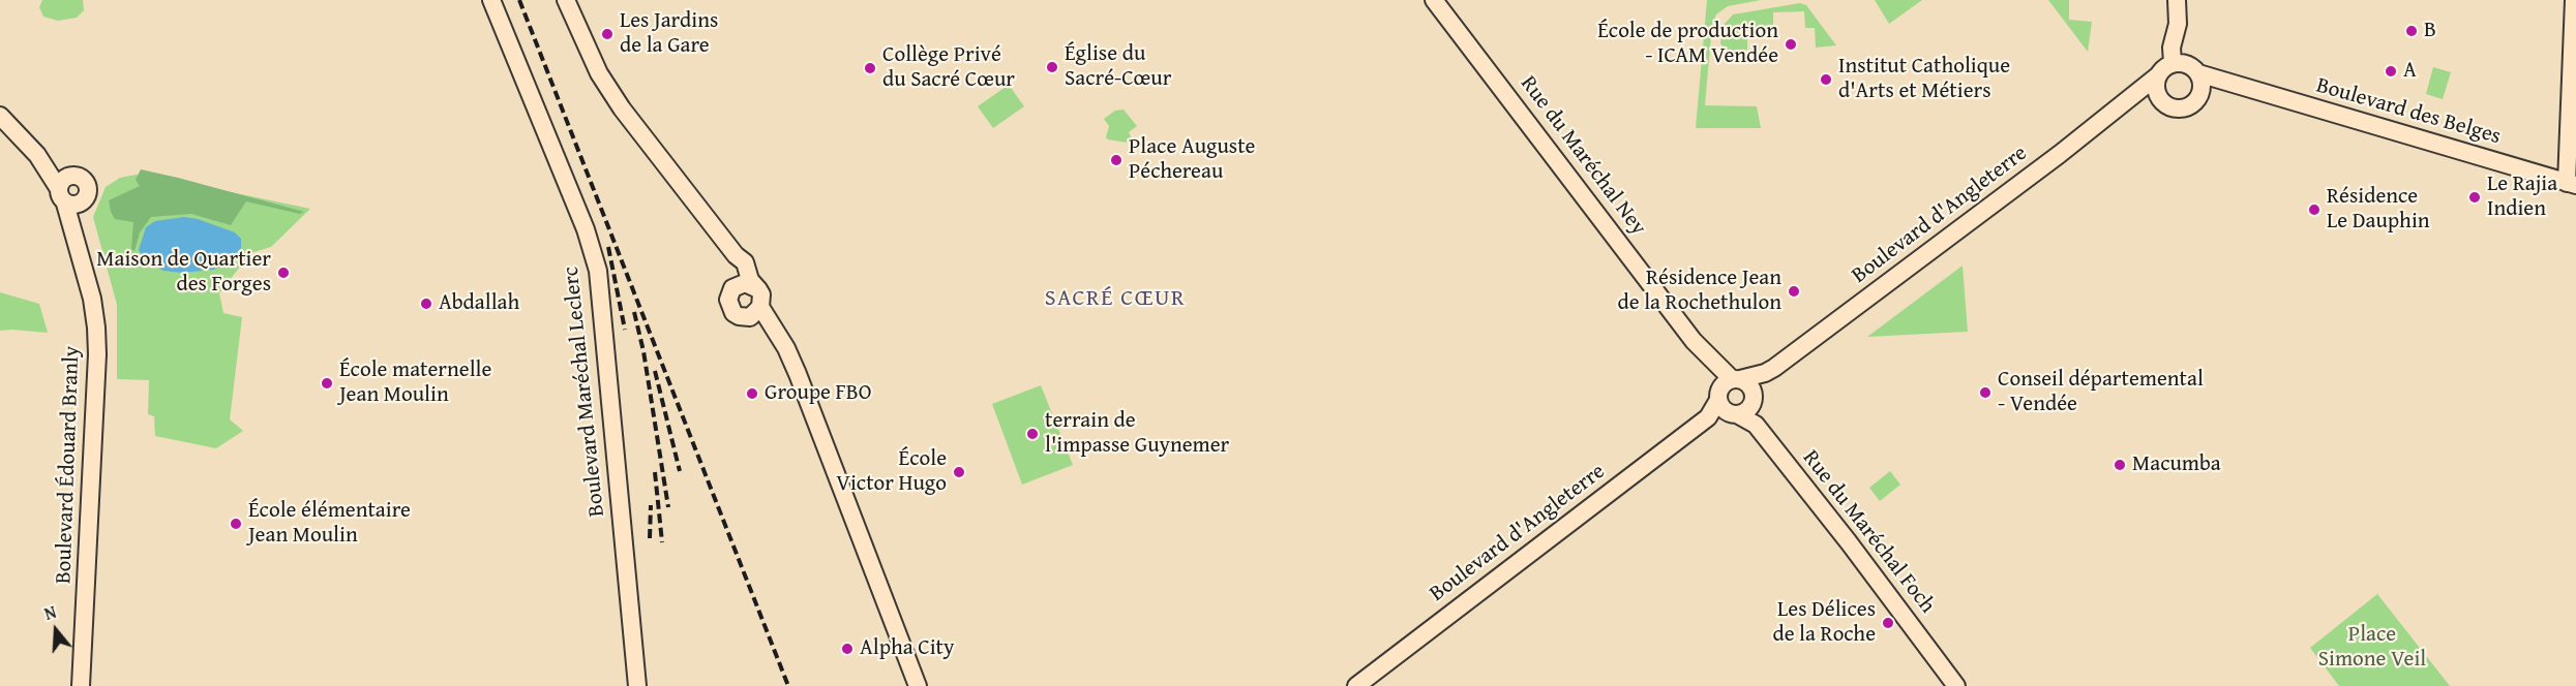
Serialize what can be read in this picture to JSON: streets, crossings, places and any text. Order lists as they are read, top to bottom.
{
  "streets": {
    "main road": [
      "Boulevard des Belges",
      "Rue du Maréchal Ney",
      "Boulevard d'Angleterre",
      "Boulevard Maréchal Leclerc",
      "Boulevard Édouard Branly",
      "Rue du Maréchal Foch"
    ]
  },
  "crossings": [
    ["Boulevard des Belges", "Boulevard d'Angleterre"],
    ["Rue du Maréchal Ney", "Boulevard d'Angleterre"],
    ["Rue du Maréchal Ney", "Rue du Maréchal Foch"],
    ["Boulevard d'Angleterre", "Rue du Maréchal Foch"]
  ],
  "districts": ["SACRÉ CŒUR"],
  "parks": ["Place Simone Veil"],
  "places": [
    "B",
    "Les Jardins de la Gare",
    "École de production - ICAM Vendée",
    "Église du Sacré-Cœur",
    "Collège Privé du Sacré Cœur",
    "A",
    "Institut Catholique d'Arts et Métiers",
    "Place Auguste Péchereau",
    "Le Rajia Indien",
    "Résidence Le Dauphin",
    "Maison de Quartier des Forges",
    "Résidence Jean de la Rochethulon",
    "Abdallah",
    "École maternelle Jean Moulin",
    "Conseil départemental - Vendée",
    "Groupe FBO",
    "terrain de l'impasse Guynemer",
    "Macumba",
    "École Victor Hugo",
    "École élémentaire Jean Moulin",
    "Les Délices de la Roche",
    "Alpha City"
  ],
  "north": "top"
}
